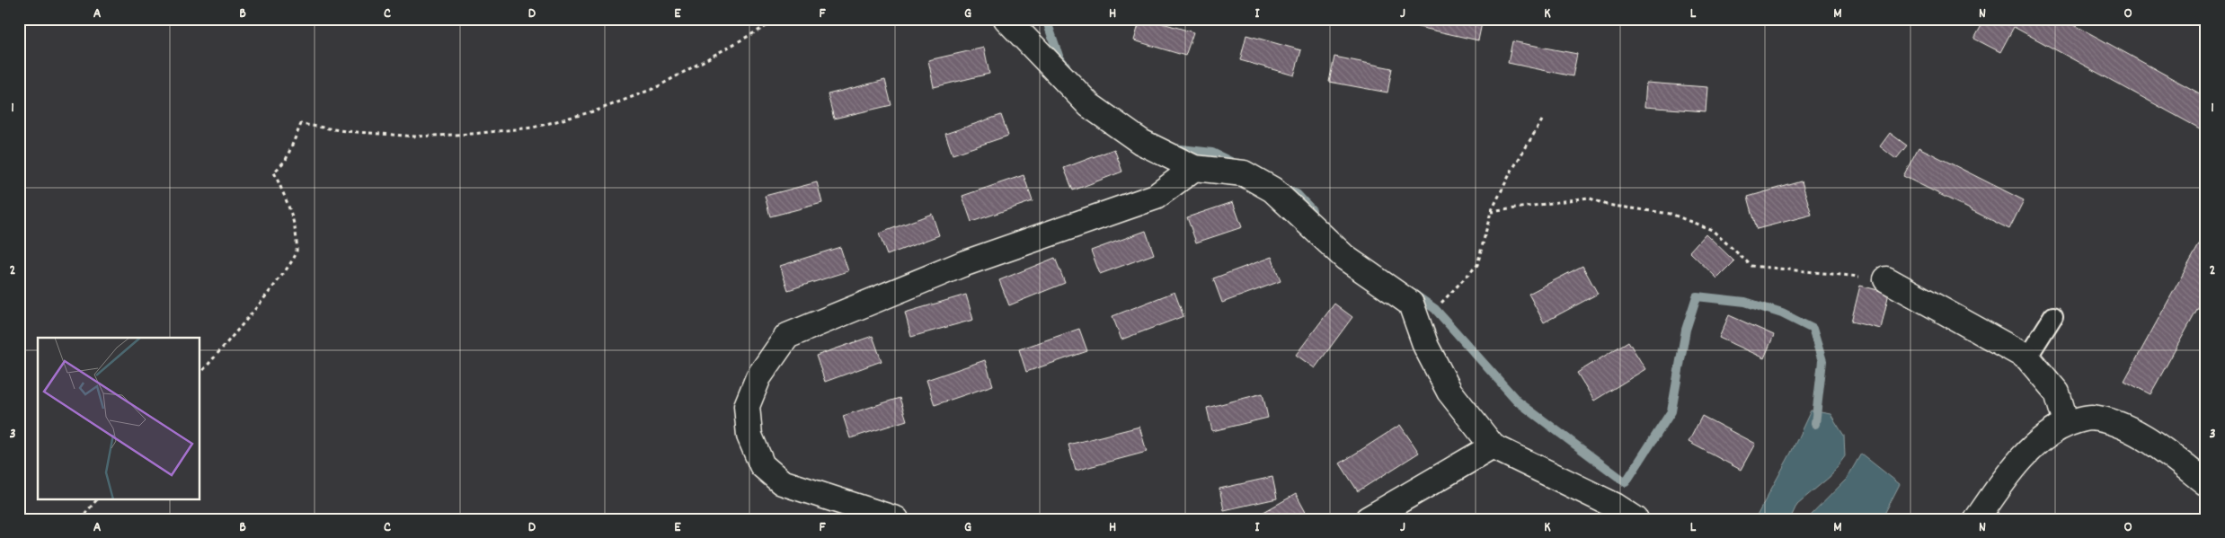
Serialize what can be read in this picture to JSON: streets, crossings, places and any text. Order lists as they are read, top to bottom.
{
  "grid": {
    "columns": [
      "A",
      "B",
      "C",
      "D",
      "E",
      "F",
      "G",
      "H",
      "I",
      "J",
      "K",
      "L",
      "M",
      "N",
      "O"
    ],
    "rows": ["1", "2", "3"]
  }
}
